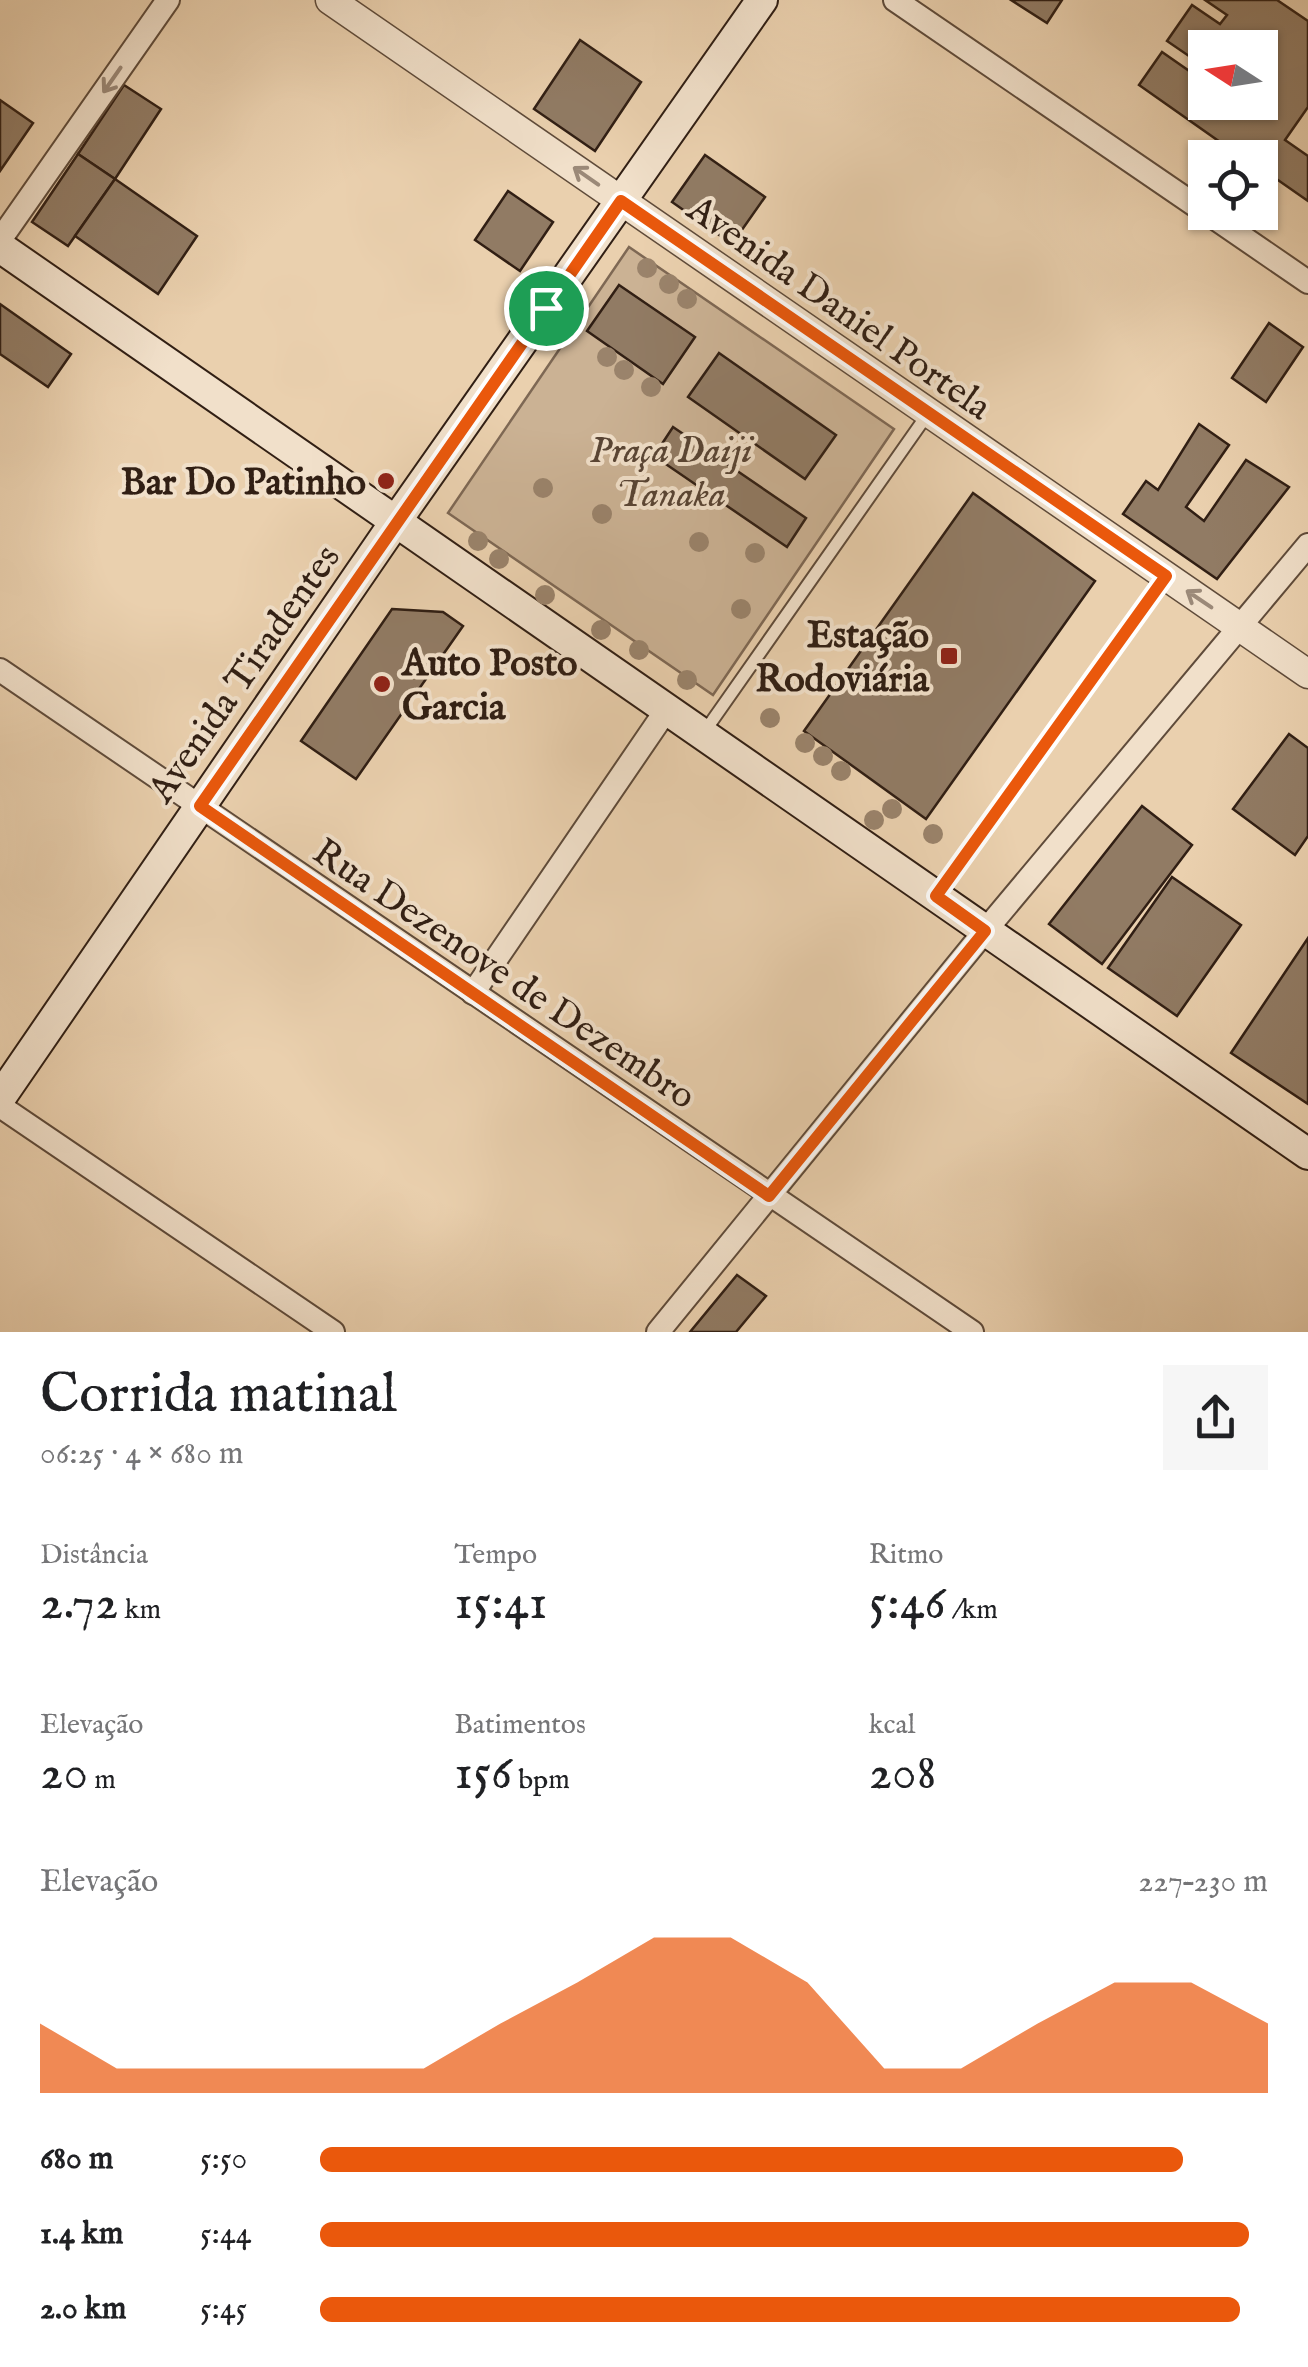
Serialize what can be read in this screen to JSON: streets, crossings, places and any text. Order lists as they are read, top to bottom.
{
  "streets": {
    "main road": ["Avenida Tiradentes"],
    "street": ["Avenida Daniel Portela", "Rua Dezenove de Dezembro"]
  },
  "crossings": [
    ["Avenida Daniel Portela", "Avenida Tiradentes"],
    ["Avenida Tiradentes", "Rua Dezenove de Dezembro"]
  ],
  "one_way": ["Avenida Daniel Portela"],
  "parks": ["Praça Daiji Tanaka"],
  "places": {
    "other": ["Bar Do Patinho", "Auto Posto Garcia"],
    "transit": ["Estação Rodoviária"]
  },
  "north": "left",
  "page": {
    "heading": ["Corrida matinal", "06:25 · 4 × 680 m"],
    "stats": [
      ["Distância", "2.72 km"],
      ["Tempo", "15:41"],
      ["Ritmo", "5:46 /km"],
      ["Elevação", "20 m"],
      ["Batimentos", "156 bpm"],
      ["kcal", "208"]
    ],
    "chart": ["Elevação", "227–230 m"],
    "list": [
      {
        "name": "680 m",
        "note": "5:50"
      },
      {
        "name": "1.4 km",
        "note": "5:44"
      },
      {
        "name": "2.0 km",
        "note": "5:45"
      }
    ]
  }
}
